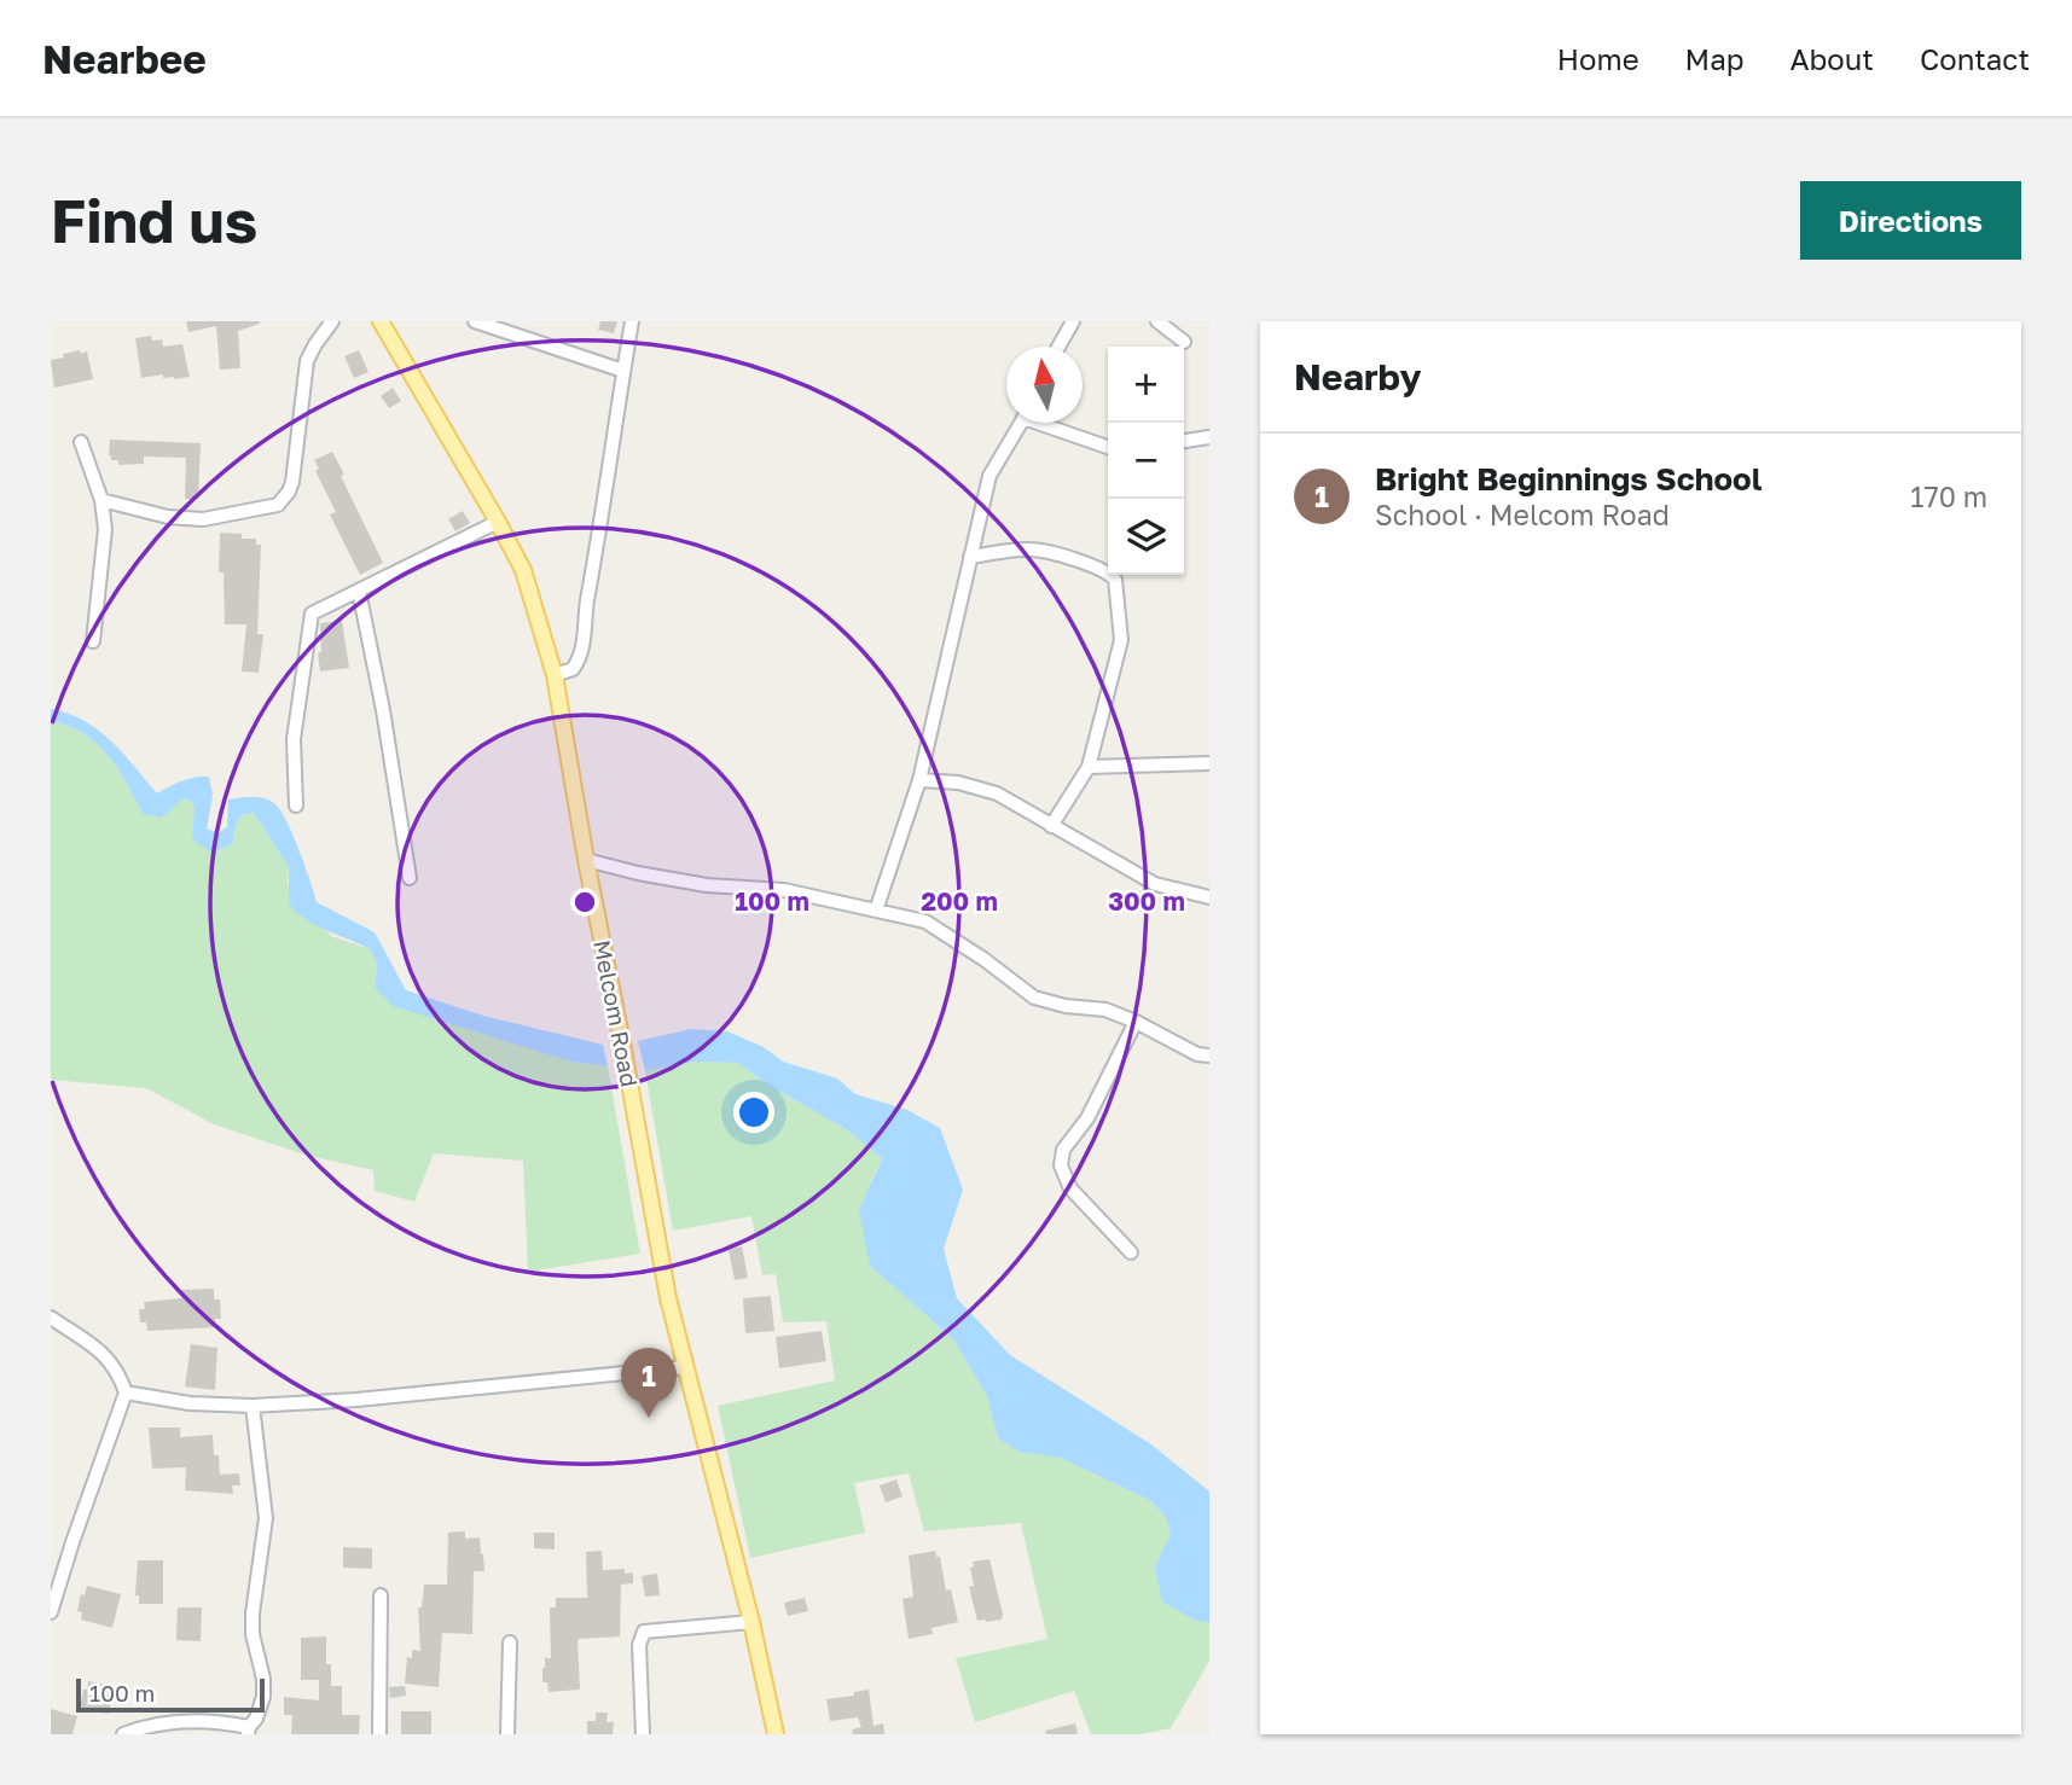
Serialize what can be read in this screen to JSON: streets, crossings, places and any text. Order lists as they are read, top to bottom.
{
  "streets": {
    "main road": ["Melcom Road"]
  },
  "scale_bar": "100 m",
  "north": "top",
  "page": {
    "header": "Nearbee",
    "nav": [
      "Home",
      "Map",
      "About",
      "Contact"
    ],
    "buttons": "Directions",
    "title": "Find us",
    "heading": "Nearby",
    "map_buttons": ["+", "−"],
    "list": [
      {
        "mark": "1",
        "name": "Bright Beginnings School",
        "note": "School · Melcom Road",
        "value": "170 m"
      }
    ],
    "pins": "1",
    "scale": "100 m"
  },
  "rings": ["100 m", "200 m", "300 m"]
}
